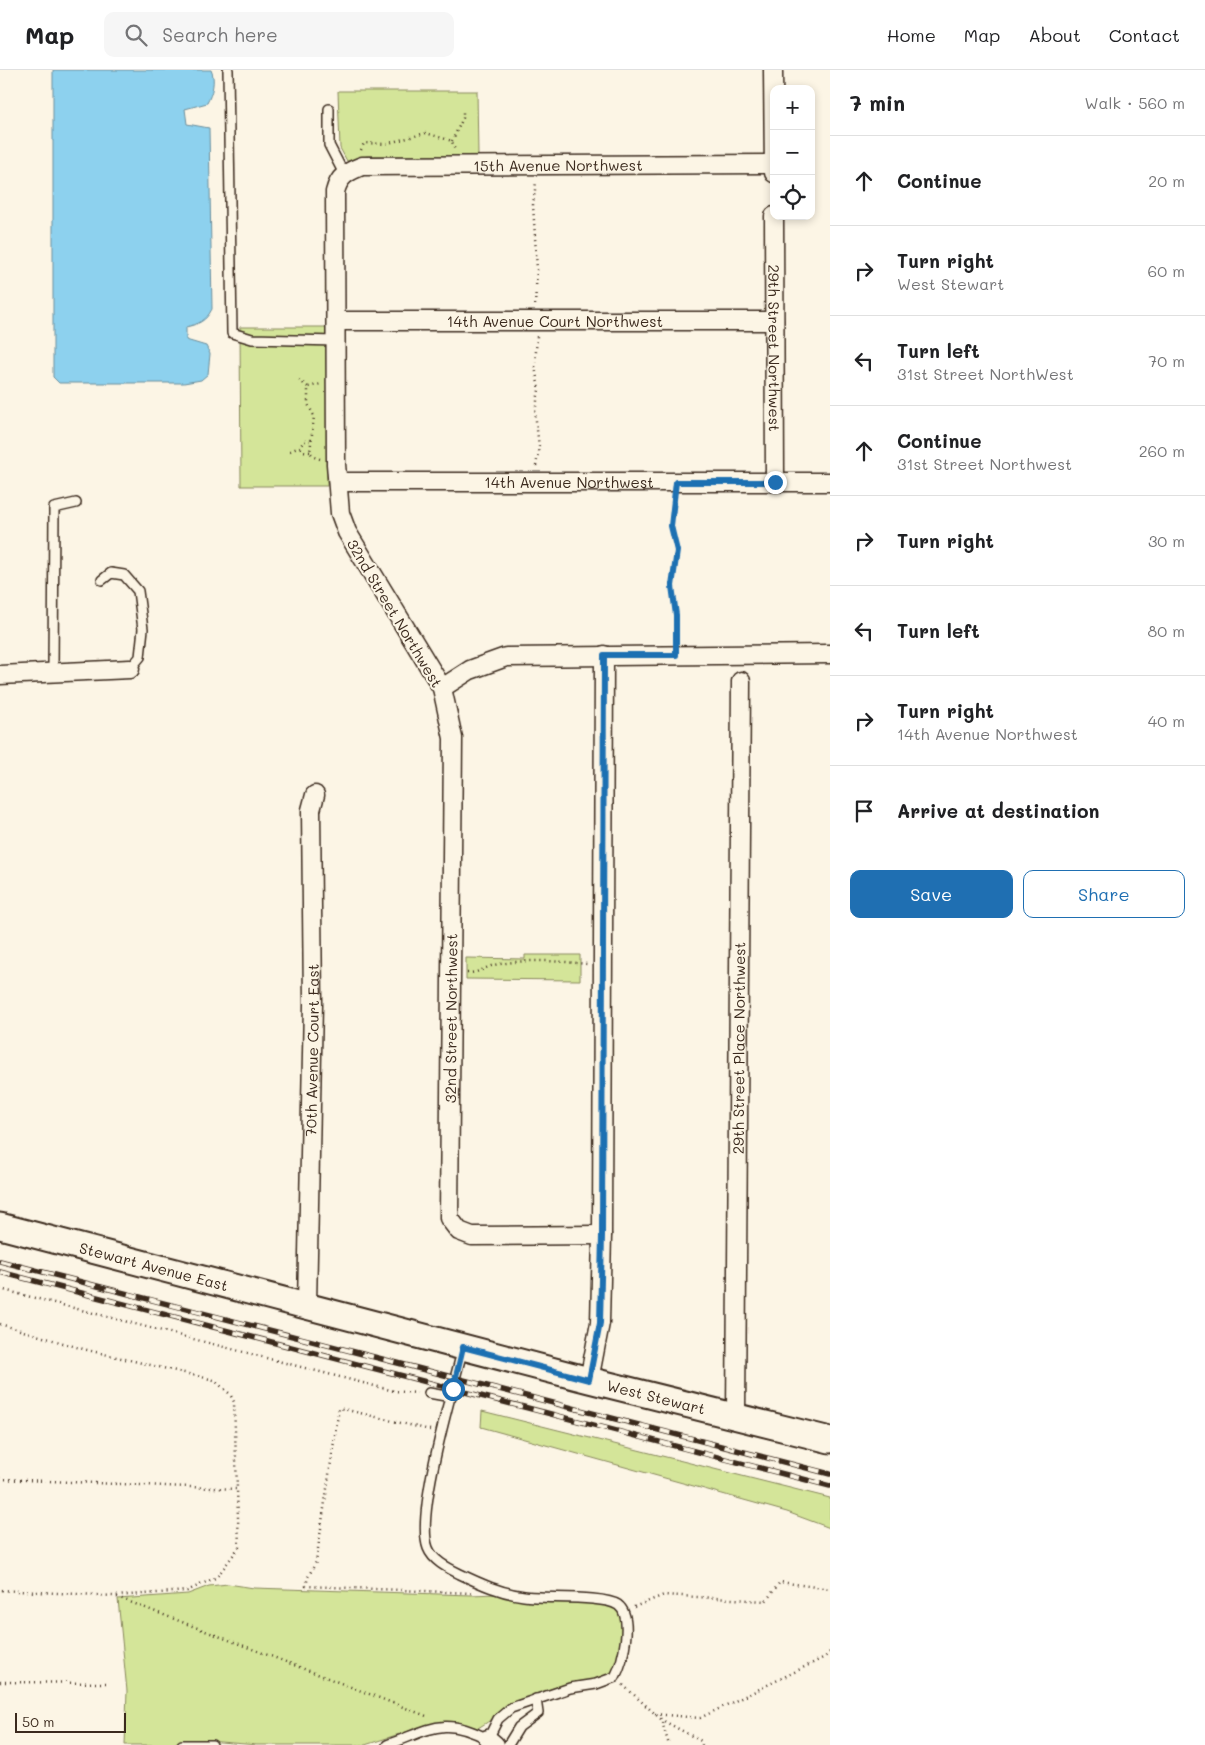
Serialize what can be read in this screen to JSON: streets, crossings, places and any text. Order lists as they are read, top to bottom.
{
  "streets": {
    "street": [
      "15th Avenue Northwest",
      "14th Avenue Court Northwest",
      "29th Street Northwest",
      "14th Avenue Northwest",
      "32nd Street Northwest",
      "29th Street Place Northwest",
      "70th Avenue Court East",
      "Stewart Avenue East",
      "West Stewart"
    ]
  },
  "crossings": [
    ["15th Avenue Northwest", "32nd Street Northwest"],
    ["14th Avenue Court Northwest", "29th Street Northwest"],
    ["14th Avenue Court Northwest", "32nd Street Northwest"],
    ["29th Street Northwest", "14th Avenue Northwest"],
    ["14th Avenue Northwest", "32nd Street Northwest"],
    ["29th Street Place Northwest", "West Stewart"],
    ["70th Avenue Court East", "Stewart Avenue East"],
    ["70th Avenue Court East", "West Stewart"],
    ["Stewart Avenue East", "West Stewart"]
  ],
  "scale_bar": "50 m",
  "page": {
    "header": "Map",
    "search": "Search here",
    "nav": [
      "Home",
      "Map",
      "About",
      "Contact"
    ],
    "heading": ["7 min", "Walk · 560 m"],
    "map_buttons": ["+", "−"],
    "list": [
      ["Continue", "20 m"],
      ["Turn right", "West Stewart", "60 m"],
      ["Turn left", "31st Street NorthWest", "70 m"],
      ["Continue", "31st Street Northwest", "260 m"],
      ["Turn right", "30 m"],
      ["Turn left", "80 m"],
      ["Turn right", "14th Avenue Northwest", "40 m"],
      "Arrive at destination"
    ],
    "buttons": ["Save", "Share"],
    "scale": "50 m"
  }
}
